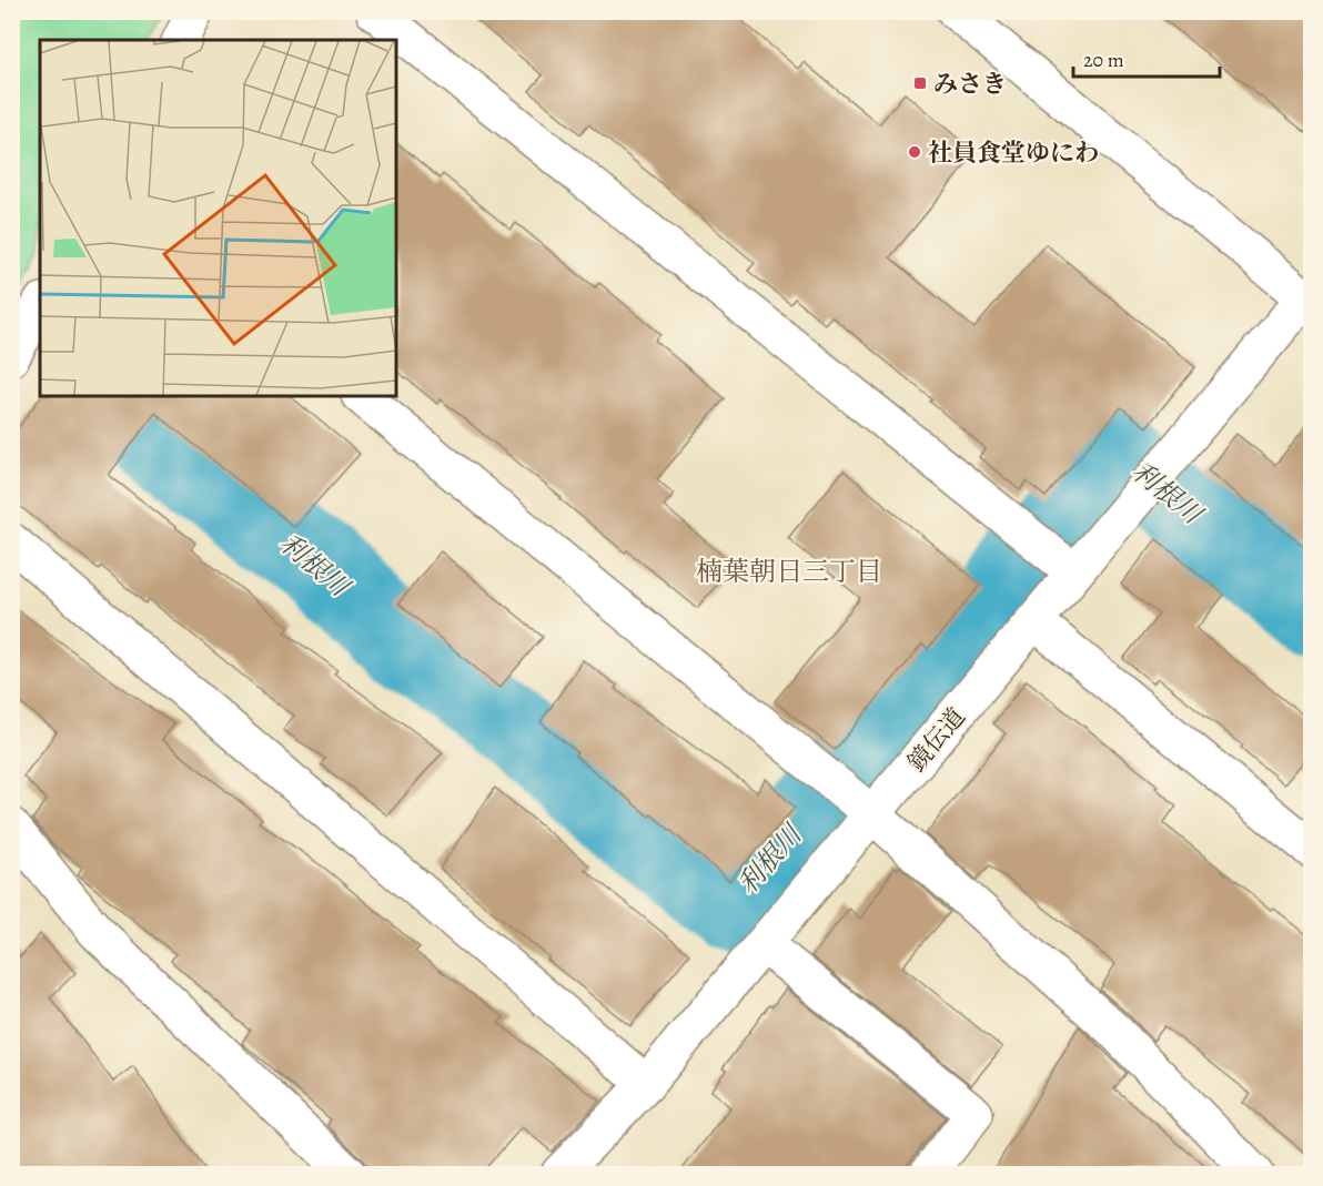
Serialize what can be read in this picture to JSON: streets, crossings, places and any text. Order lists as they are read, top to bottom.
{
  "streets": {
    "street": ["鏡伝道"]
  },
  "districts": ["楠葉朝日三丁目"],
  "water": ["利根川"],
  "places": {
    "transit": ["みさき"],
    "other": ["社員食堂ゆにわ"]
  },
  "scale_bar": "20 m"
}
